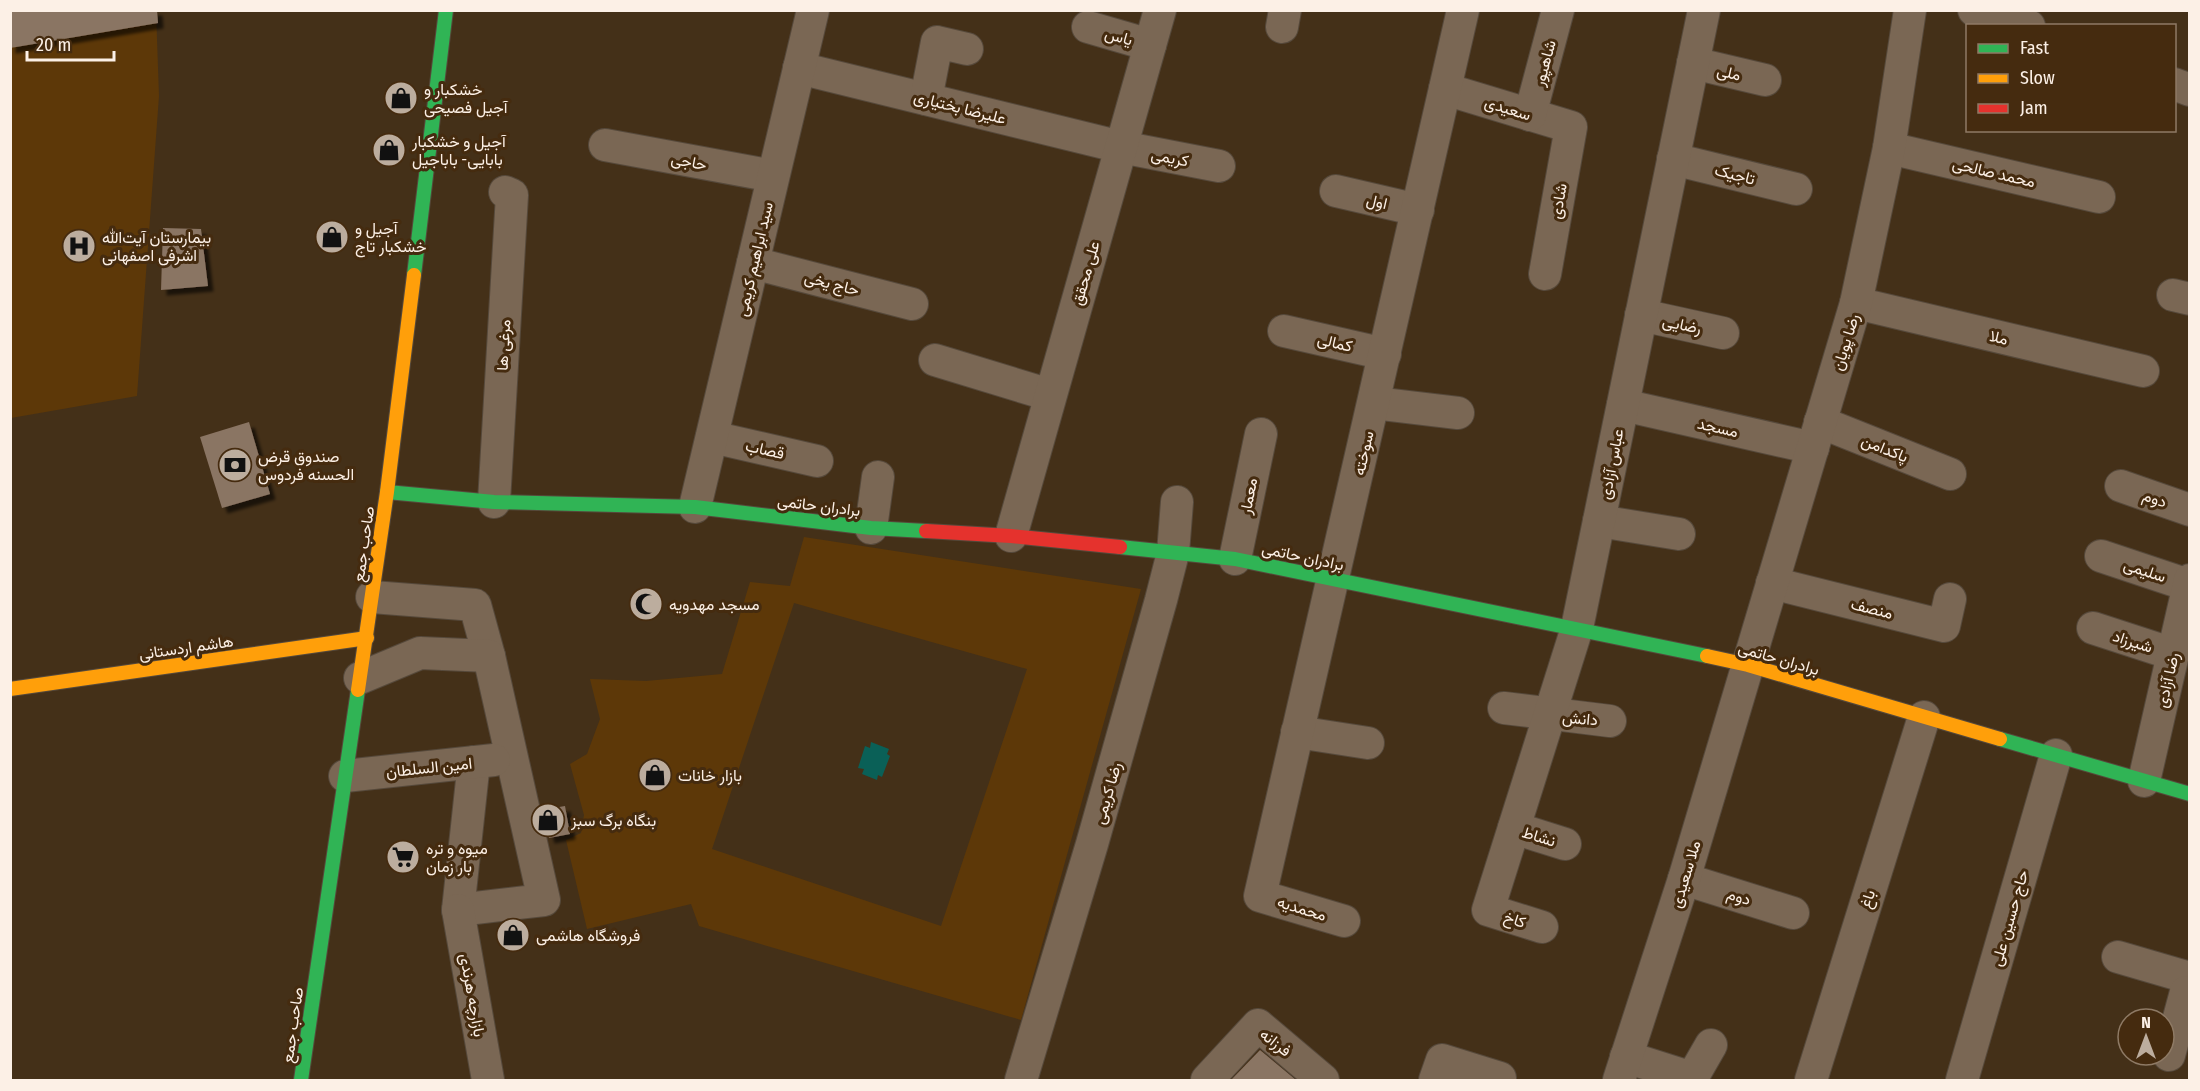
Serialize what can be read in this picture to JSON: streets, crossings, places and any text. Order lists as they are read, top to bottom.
{
  "streets": {
    "street": [
      "یاس",
      "شاهپور",
      "ملی",
      "علیرضا بختیاری",
      "سعیدی",
      "کریمی",
      "حاجی",
      "محمد صالحی",
      "تاجیک",
      "اول",
      "شادی",
      "سید ابراهیم کریمی",
      "علی محقق",
      "حاج یخی",
      "رضایی",
      "ملا",
      "کمالی",
      "رضا پویان",
      "مرغی ها",
      "مسجد",
      "پاکدامن",
      "قصاب",
      "سوخته",
      "عباس آزادی",
      "معمار",
      "دوم",
      "برادران حاتمی",
      "صاحب جمع",
      "سلیمی",
      "منصف",
      "شیرزاد",
      "هاشم اردستانی",
      "رضا آزادی",
      "دانش",
      "امین السلطان",
      "رضا کریمی",
      "نشاط",
      "ملا سعیدی",
      "باغ",
      "محمدیه",
      "حاج حسین علی",
      "کاخ",
      "بازارچه هرندی",
      "فرزانه"
    ]
  },
  "crossings": [
    ["یاس", "علی محقق"],
    ["شاهپور", "سعیدی"],
    ["ملی", "عباس آزادی"],
    ["علیرضا بختیاری", "کریمی"],
    ["علیرضا بختیاری", "سید ابراهیم کریمی"],
    ["علیرضا بختیاری", "علی محقق"],
    ["سعیدی", "شادی"],
    ["سعیدی", "سوخته"],
    ["کریمی", "علی محقق"],
    ["حاجی", "سید ابراهیم کریمی"],
    ["محمد صالحی", "رضا پویان"],
    ["تاجیک", "عباس آزادی"],
    ["اول", "سوخته"],
    ["سید ابراهیم کریمی", "حاج یخی"],
    ["سید ابراهیم کریمی", "قصاب"],
    ["سید ابراهیم کریمی", "برادران حاتمی"],
    ["علی محقق", "برادران حاتمی"],
    ["رضایی", "عباس آزادی"],
    ["ملا", "رضا پویان"],
    ["کمالی", "سوخته"],
    ["رضا پویان", "مسجد"],
    ["رضا پویان", "پاکدامن"],
    ["رضا پویان", "برادران حاتمی"],
    ["رضا پویان", "منصف"],
    ["رضا پویان", "ملا سعیدی"],
    ["مرغی ها", "برادران حاتمی"],
    ["مسجد", "پاکدامن"],
    ["مسجد", "عباس آزادی"],
    ["سوخته", "برادران حاتمی"],
    ["سوخته", "محمدیه"],
    ["عباس آزادی", "برادران حاتمی"],
    ["عباس آزادی", "دانش"],
    ["عباس آزادی", "نشاط"],
    ["عباس آزادی", "کاخ"],
    ["معمار", "برادران حاتمی"],
    ["دوم", "ملا سعیدی"],
    ["برادران حاتمی", "صاحب جمع"],
    ["برادران حاتمی", "رضا آزادی"],
    ["برادران حاتمی", "رضا کریمی"],
    ["برادران حاتمی", "ملا سعیدی"],
    ["برادران حاتمی", "باغ"],
    ["برادران حاتمی", "حاج حسین علی"],
    ["صاحب جمع", "هاشم اردستانی"],
    ["صاحب جمع", "امین السلطان"],
    ["سلیمی", "رضا آزادی"],
    ["شیرزاد", "رضا آزادی"],
    ["امین السلطان", "بازارچه هرندی"]
  ],
  "places": {
    "shop": [
      "خشکبار و آجیل فصیحی",
      "آجیل و خشکبار بابایی- باباجیل",
      "آجیل و خشکبار تاج",
      "بازار خانات",
      "بنگاه برگ سبز",
      "فروشگاه هاشمی"
    ],
    "hospital": ["بیمارستان آیت‌الله اشرفی اصفهانی"],
    "bank": ["صندوق قرض الحسنه فردوس"],
    "mosque": ["مسجد مهدویه"],
    "supermarket": ["میوه و تره بار زمان"]
  },
  "legend": ["Fast", "Slow", "Jam"],
  "scale_bar": "20 m",
  "north": "top"
}
